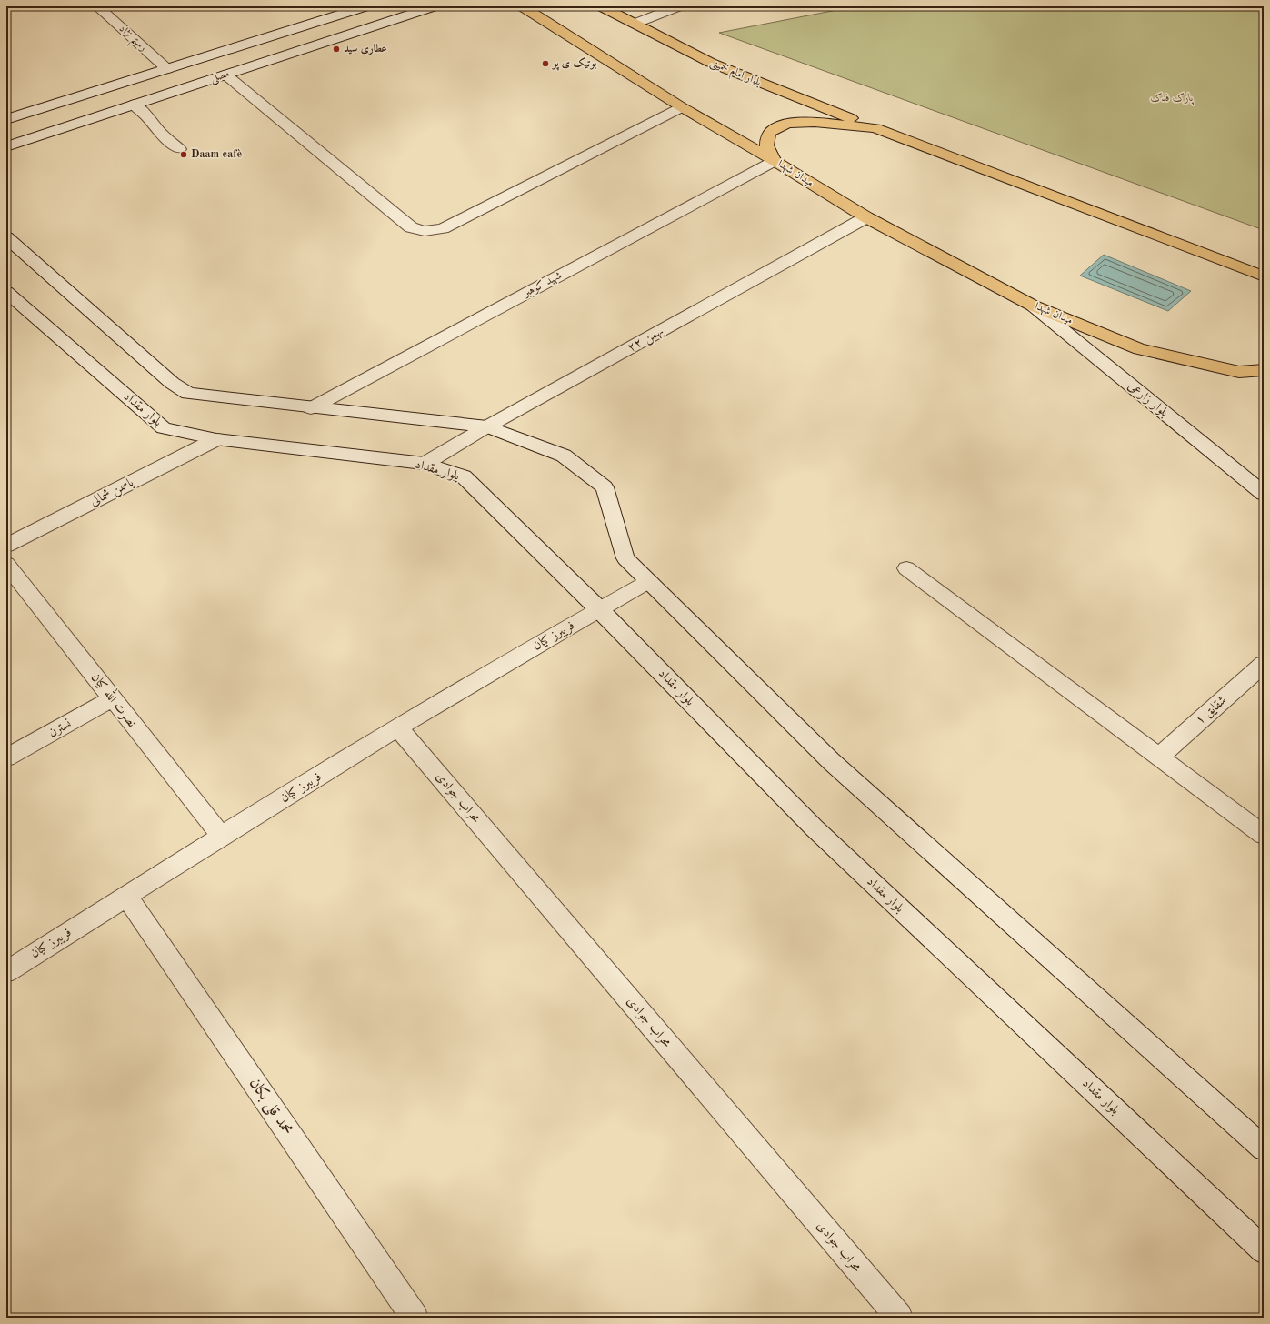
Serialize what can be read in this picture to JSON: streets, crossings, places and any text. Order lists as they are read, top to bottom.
{
  "streets": {
    "highway": ["بلوار امام خمینی", "میدان شهدا"],
    "street": [
      "رستم نژاد",
      "مصلی",
      "شهید کوهبر",
      "۲۲ بهمن",
      "بلوار زارعی",
      "بلوار مقداد",
      "یاسمن شمالی",
      "فریبرز کیان",
      "نصرت الله کیان",
      "شقایق ۱",
      "نسترن",
      "محراب جوادی",
      "محمد قلی بکان"
    ]
  },
  "crossings": [
    ["رستم نژاد", "مصلی"],
    ["بلوار امام خمینی", "میدان شهدا"],
    ["میدان شهدا", "شهید کوهبر"],
    ["میدان شهدا", "۲۲ بهمن"],
    ["میدان شهدا", "بلوار زارعی"],
    ["۲۲ بهمن", "بلوار مقداد"],
    ["بلوار مقداد", "یاسمن شمالی"],
    ["بلوار مقداد", "فریبرز کیان"],
    ["فریبرز کیان", "نصرت الله کیان"],
    ["فریبرز کیان", "محراب جوادی"],
    ["فریبرز کیان", "محمد قلی بکان"],
    ["نصرت الله کیان", "نسترن"]
  ],
  "parks": ["پارک فدک"],
  "places": ["عطاری سید", "بوتیک ی پو", "Daam cafè"]
}
